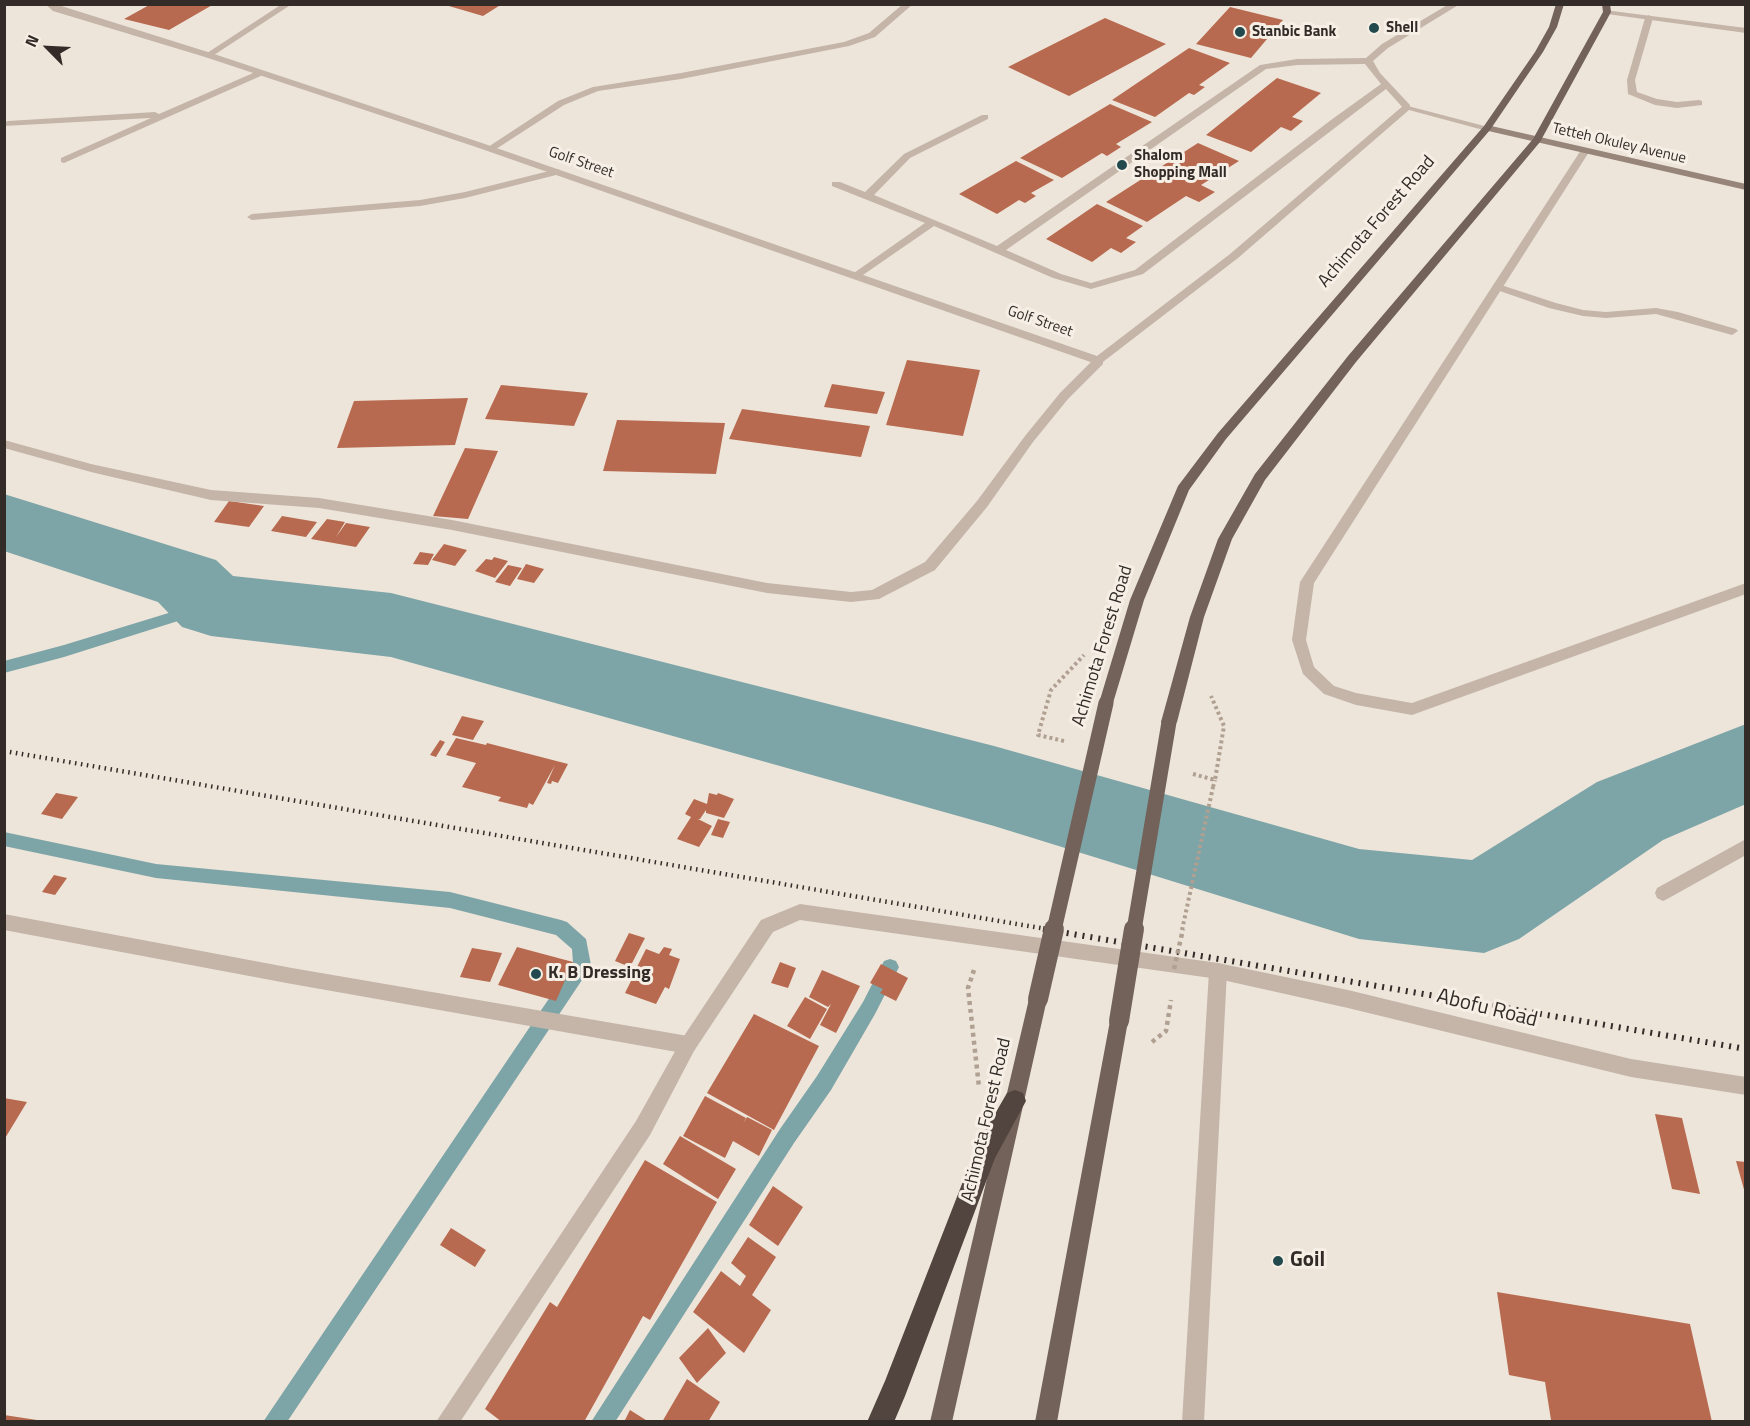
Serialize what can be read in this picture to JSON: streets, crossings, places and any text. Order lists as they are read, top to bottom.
{
  "streets": {
    "main road": ["Achimota Forest Road"],
    "street": ["Tetteh Okuley Avenue", "Golf Street", "Abofu Road"]
  },
  "crossings": [
    ["Tetteh Okuley Avenue", "Achimota Forest Road"]
  ],
  "places": [
    "Shell",
    "Stanbic Bank",
    "Shalom Shopping Mall",
    "K. B Dressing",
    "Goil"
  ],
  "north": "top left"
}
